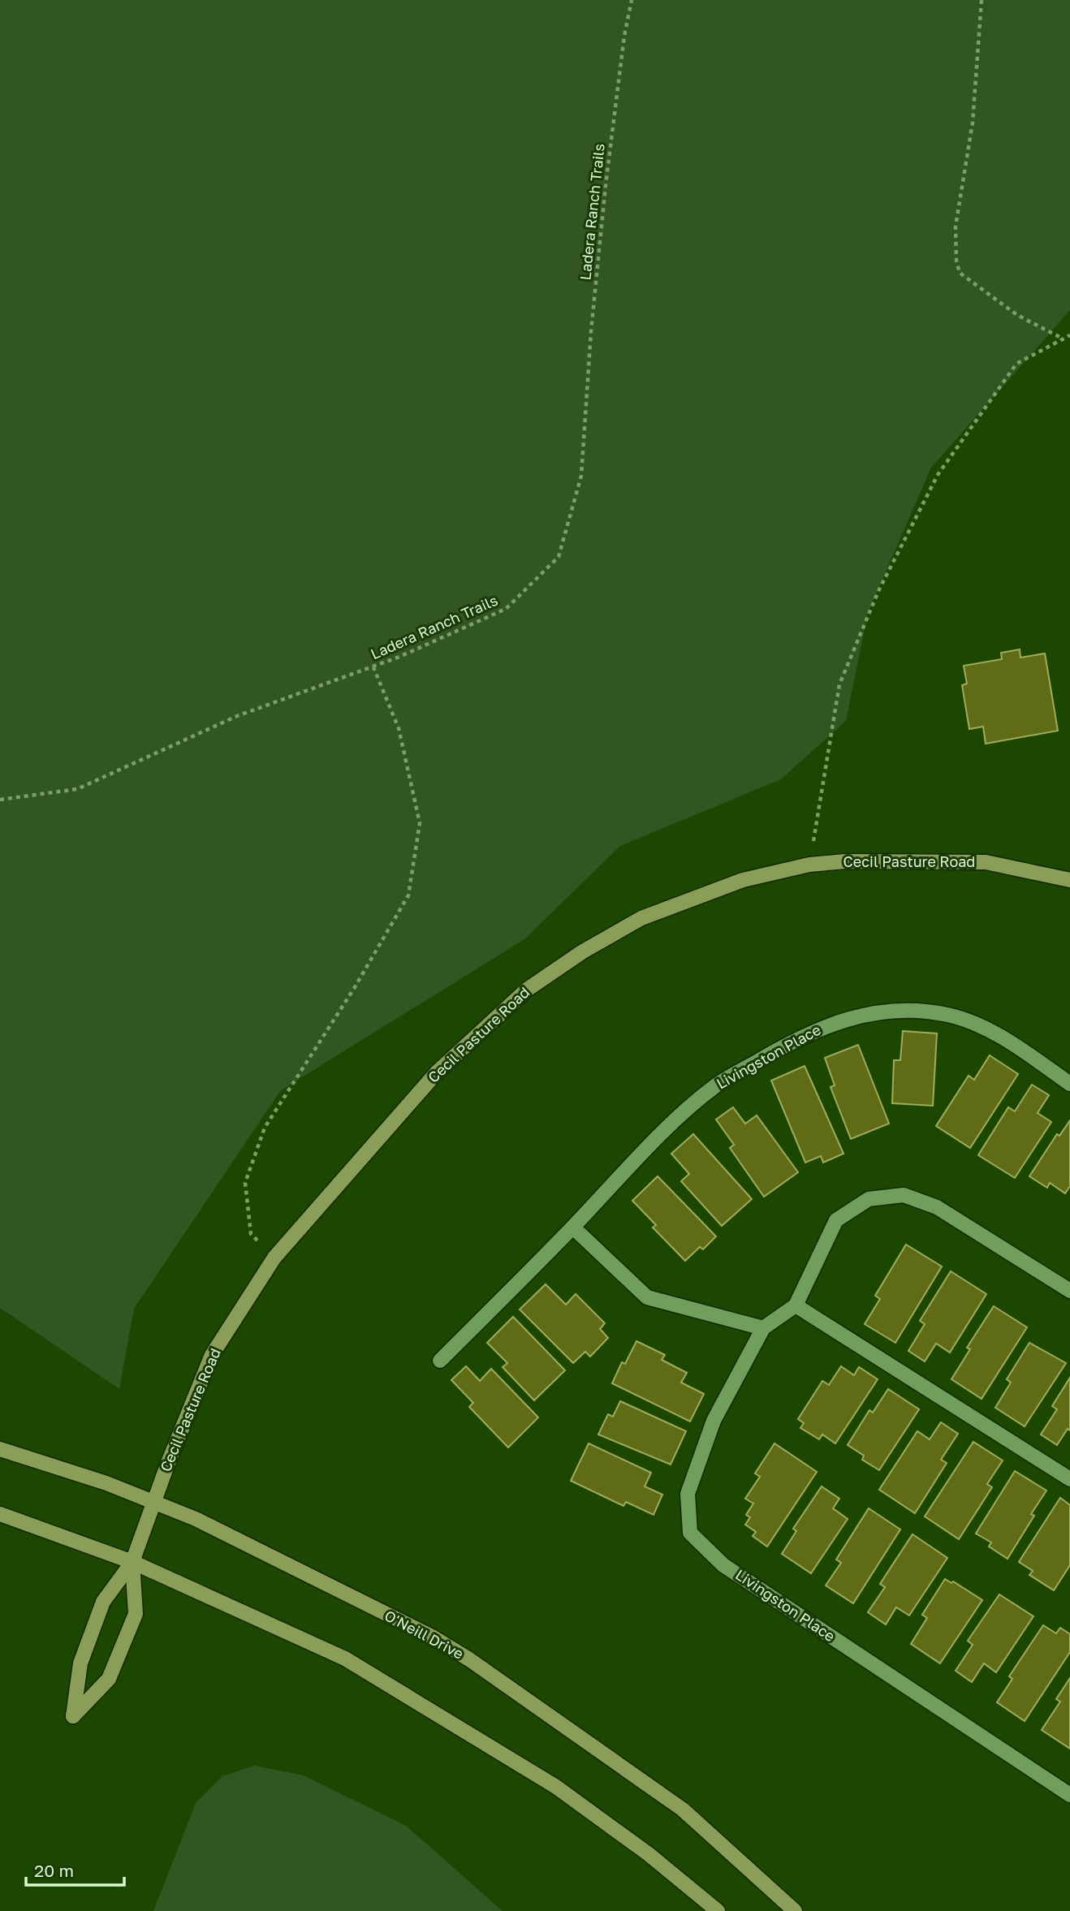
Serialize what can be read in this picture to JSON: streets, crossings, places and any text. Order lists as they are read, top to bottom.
{
  "streets": {
    "main road": ["Cecil Pasture Road", "O'Neill Drive"],
    "street": ["Livingston Place"],
    "path": ["Ladera Ranch Trails"]
  },
  "crossings": [
    ["Cecil Pasture Road", "O'Neill Drive"]
  ],
  "scale_bar": "20 m"
}
